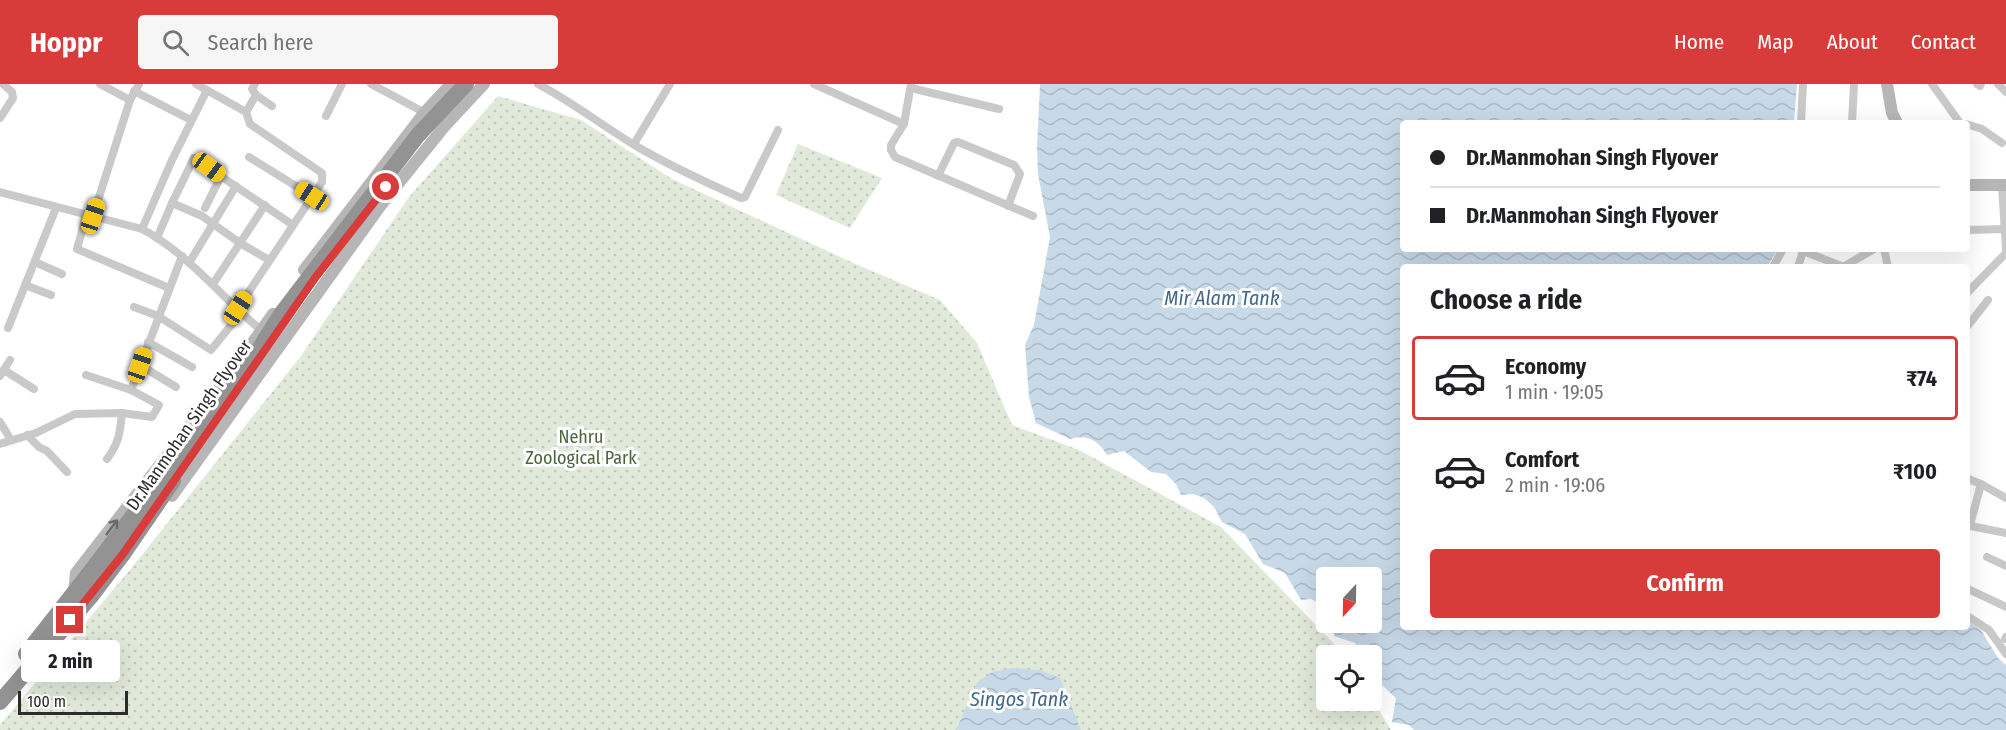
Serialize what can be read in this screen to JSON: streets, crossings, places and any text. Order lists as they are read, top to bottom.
{
  "streets": {
    "highway": ["Dr.Manmohan Singh Flyover"]
  },
  "water": ["Mir Alam Tank", "Singos Tank"],
  "parks": ["Nehru Zoological Park"],
  "scale_bar": "100 m",
  "north": "bottom",
  "page": {
    "header": "Hoppr",
    "search": "Search here",
    "nav": [
      "Home",
      "Map",
      "About",
      "Contact"
    ],
    "banner": ["Dr.Manmohan Singh Flyover", "Dr.Manmohan Singh Flyover"],
    "heading": "Choose a ride",
    "list": [
      {
        "name": "Economy",
        "note": "1 min · 19:05",
        "value": "₹74"
      },
      {
        "name": "Comfort",
        "note": "2 min · 19:06",
        "value": "₹100"
      }
    ],
    "buttons": "Confirm",
    "bubble": "2 min",
    "scale": "100 m"
  }
}
